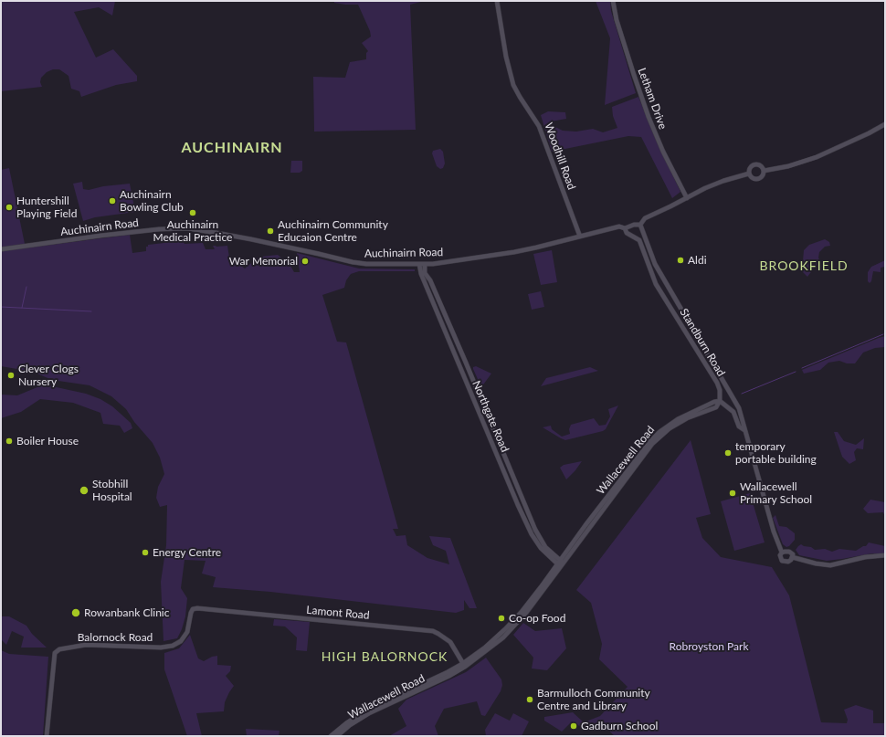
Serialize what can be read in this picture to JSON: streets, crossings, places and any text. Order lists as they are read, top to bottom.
{
  "streets": {
    "street": [
      "Letham Drive",
      "Woodhill Road",
      "Auchinairn Road",
      "Standburn Road",
      "Northgate Road",
      "Wallacewell Road",
      "Lamont Road",
      "Balornock Road"
    ]
  },
  "crossings": [
    ["Letham Drive", "Auchinairn Road"],
    ["Woodhill Road", "Auchinairn Road"],
    ["Auchinairn Road", "Standburn Road"],
    ["Auchinairn Road", "Northgate Road"],
    ["Standburn Road", "Wallacewell Road"],
    ["Northgate Road", "Wallacewell Road"],
    ["Wallacewell Road", "Lamont Road"],
    ["Lamont Road", "Balornock Road"]
  ],
  "districts": ["AUCHINAIRN", "BROOKFIELD", "HIGH BALORNOCK"],
  "parks": ["Robroyston Park"],
  "places": [
    "Auchinairn Bowling Club",
    "Huntershill Playing Field",
    "Auchinairn Medical Practice",
    "Auchinairn Community Educaion Centre",
    "Aldi",
    "War Memorial",
    "Clever Clogs Nursery",
    "Boiler House",
    "temporary portable building",
    "Stobhill Hospital",
    "Wallacewell Primary School",
    "Energy Centre",
    "Rowanbank Clinic",
    "Co-op Food",
    "Barmulloch Community Centre and Library",
    "Gadburn School"
  ]
}
